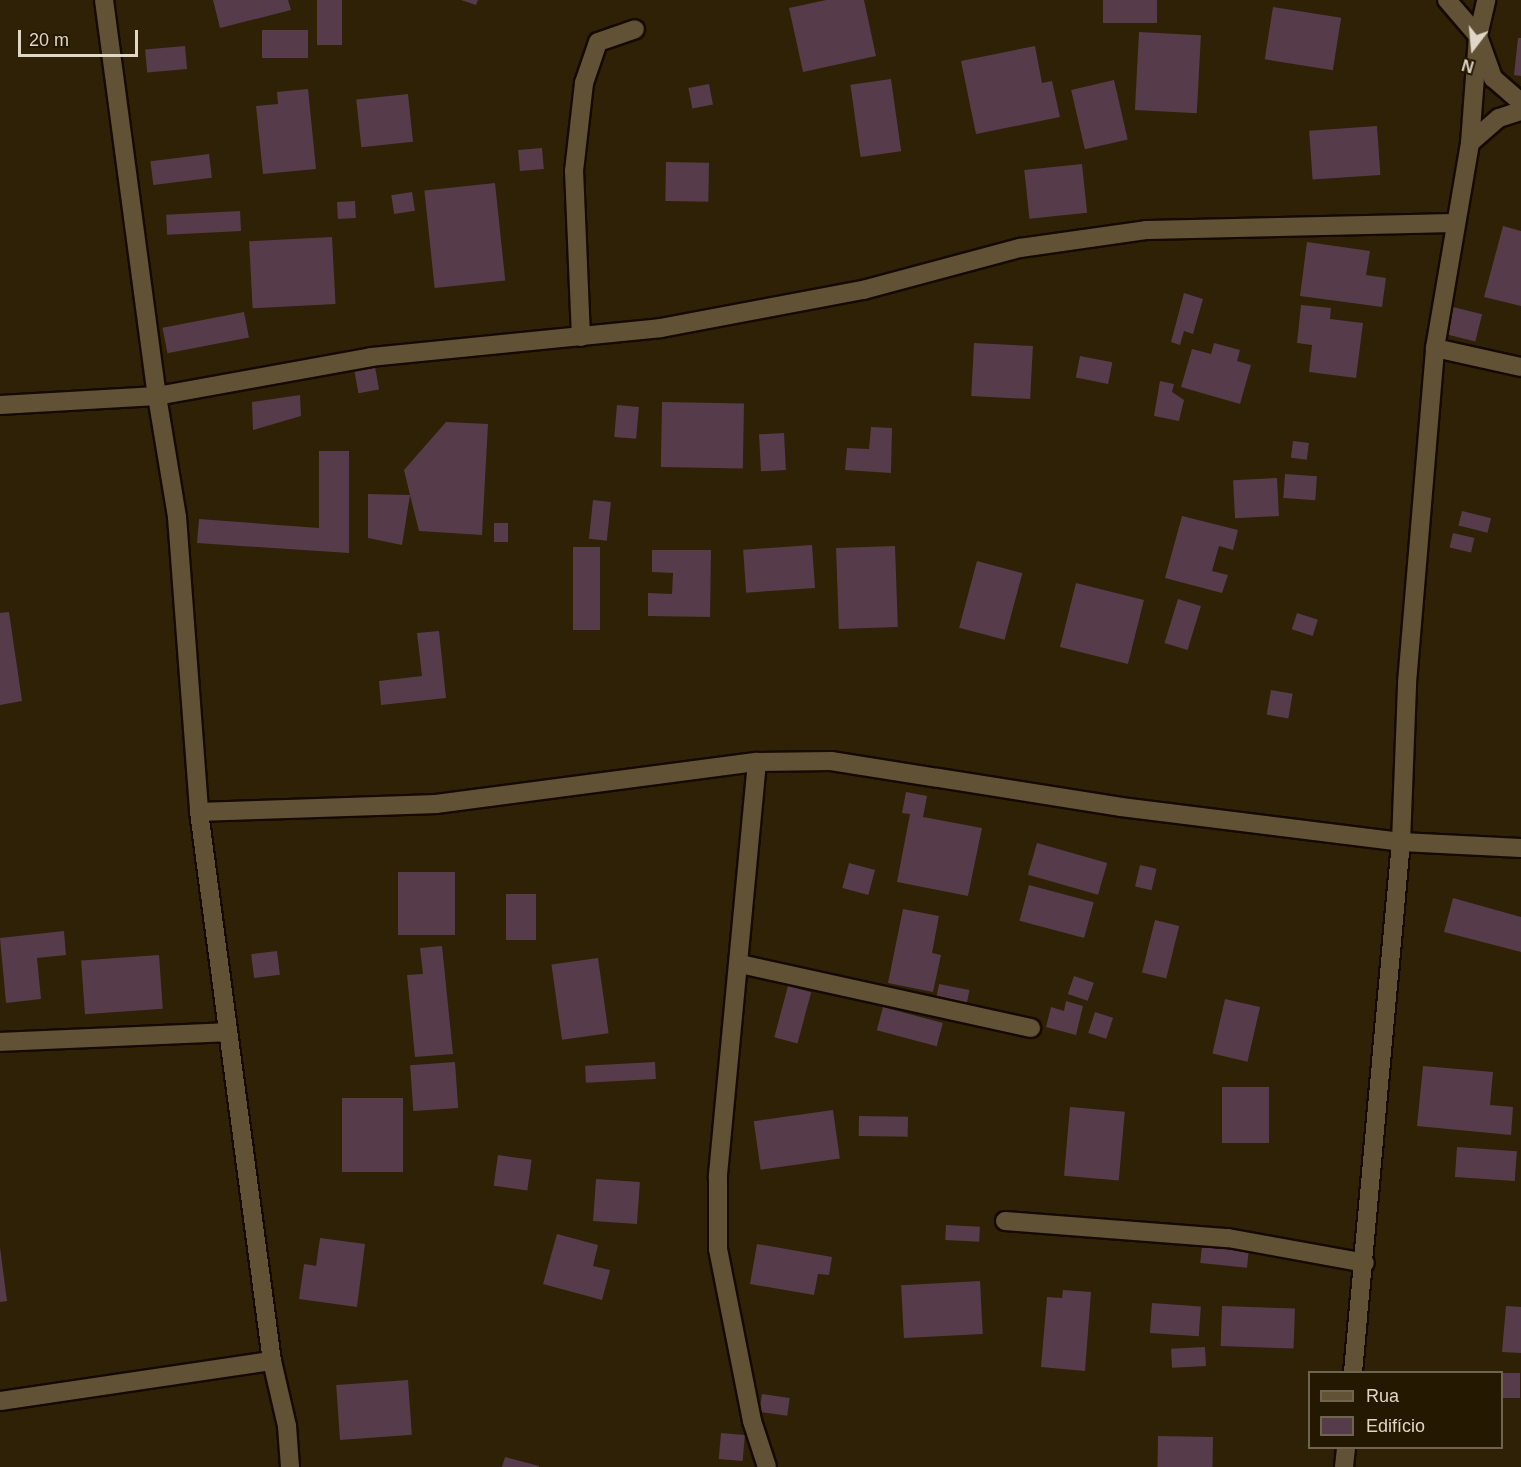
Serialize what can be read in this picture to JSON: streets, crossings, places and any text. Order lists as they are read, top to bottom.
{
  "legend": ["Rua", "Edifício"],
  "scale_bar": "20 m",
  "north": "bottom"
}
